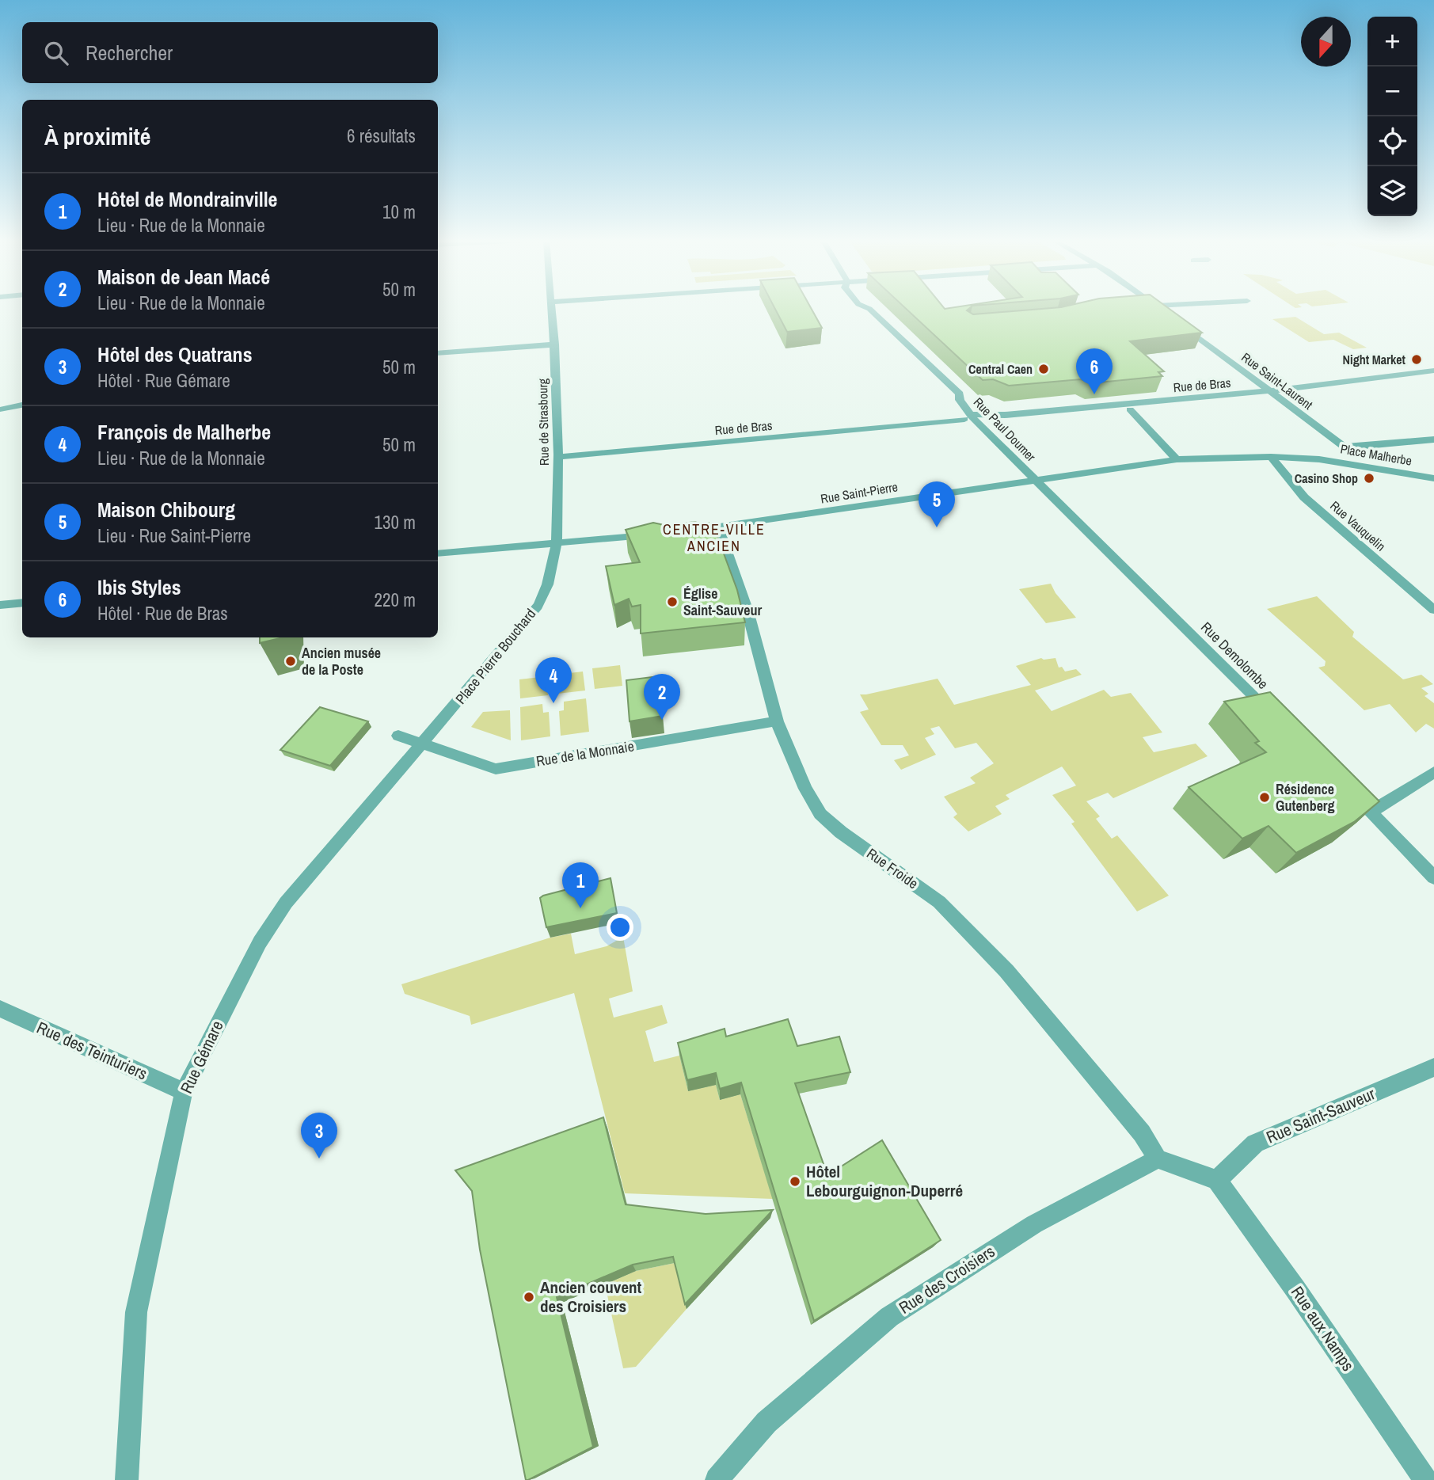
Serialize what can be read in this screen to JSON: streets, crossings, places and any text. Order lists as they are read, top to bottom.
{
  "streets": {
    "street": [
      "Rue Saint-Laurent",
      "Rue de Bras",
      "Rue de Strasbourg",
      "Rue Paul Doumer",
      "Place Malherbe",
      "Rue Saint-Pierre",
      "Rue Vauquelin",
      "Rue Demolombe",
      "Place Pierre Bouchard",
      "Rue de la Monnaie",
      "Rue Froide",
      "Rue des Teinturiers",
      "Rue Gémare",
      "Rue Saint-Sauveur",
      "Rue des Croisiers",
      "Rue aux Namps"
    ]
  },
  "crossings": [
    ["Rue Saint-Laurent", "Rue de Bras"],
    ["Rue de Bras", "Rue de Strasbourg"],
    ["Rue de Bras", "Rue Paul Doumer"],
    ["Rue de Strasbourg", "Place Pierre Bouchard"],
    ["Rue Paul Doumer", "Rue Saint-Pierre"],
    ["Rue Paul Doumer", "Rue Demolombe"],
    ["Place Malherbe", "Rue Saint-Pierre"],
    ["Rue Saint-Pierre", "Rue Vauquelin"],
    ["Rue Saint-Pierre", "Rue Demolombe"],
    ["Rue Saint-Pierre", "Rue Froide"],
    ["Place Pierre Bouchard", "Rue de la Monnaie"],
    ["Place Pierre Bouchard", "Rue Gémare"],
    ["Rue de la Monnaie", "Rue Froide"],
    ["Rue de la Monnaie", "Rue Gémare"],
    ["Rue Froide", "Rue des Croisiers"],
    ["Rue des Teinturiers", "Rue Gémare"],
    ["Rue Saint-Sauveur", "Rue aux Namps"]
  ],
  "districts": ["CENTRE-VILLE ANCIEN"],
  "places": [
    "Night Market",
    "Central Caen",
    "Casino Shop",
    "Église Saint-Sauveur",
    "Ancien musée de la Poste",
    "Résidence Gutenberg",
    "Hôtel Lebourguignon-Duperré",
    "Ancien couvent des Croisiers"
  ],
  "north": "bottom",
  "page": {
    "map_buttons": ["+", "−"],
    "search": "Rechercher",
    "heading": ["À proximité", "6 résultats"],
    "list": [
      {
        "mark": "1",
        "name": "Hôtel de Mondrainville",
        "note": "Lieu · Rue de la Monnaie",
        "value": "10 m"
      },
      {
        "mark": "2",
        "name": "Maison de Jean Macé",
        "note": "Lieu · Rue de la Monnaie",
        "value": "50 m"
      },
      {
        "mark": "3",
        "name": "Hôtel des Quatrans",
        "note": "Hôtel · Rue Gémare",
        "value": "50 m"
      },
      {
        "mark": "4",
        "name": "François de Malherbe",
        "note": "Lieu · Rue de la Monnaie",
        "value": "50 m"
      },
      {
        "mark": "5",
        "name": "Maison Chibourg",
        "note": "Lieu · Rue Saint-Pierre",
        "value": "130 m"
      },
      {
        "mark": "6",
        "name": "Ibis Styles",
        "note": "Hôtel · Rue de Bras",
        "value": "220 m"
      }
    ],
    "pins": [
      "6",
      "5",
      "4",
      "2",
      "1",
      "3"
    ]
  }
}
